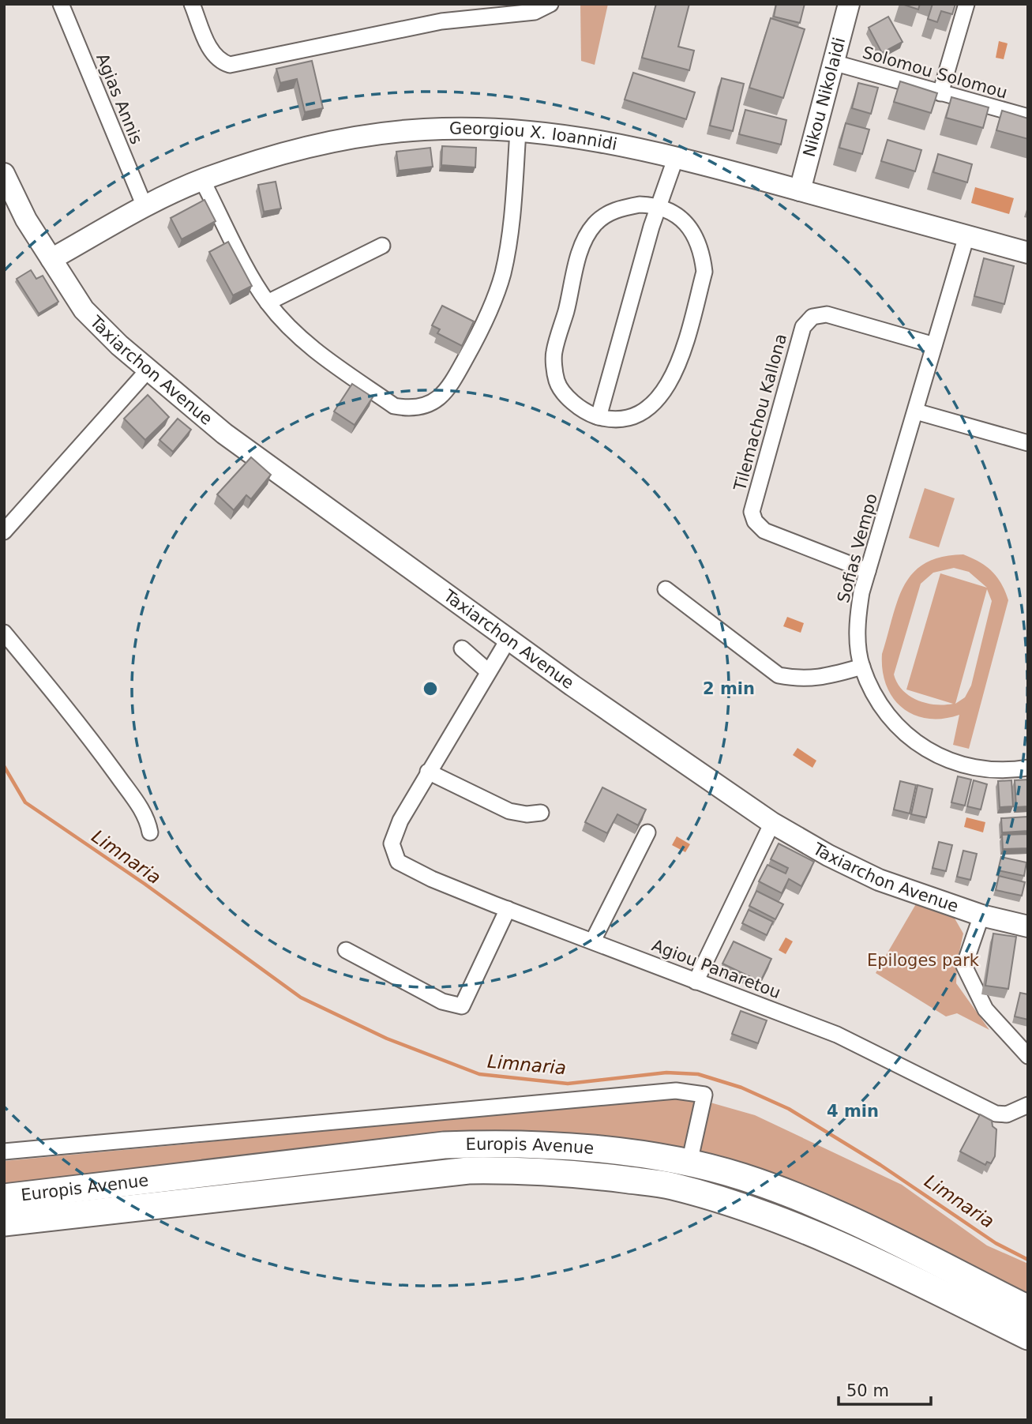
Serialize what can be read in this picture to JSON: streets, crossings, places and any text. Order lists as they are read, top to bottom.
{
  "streets": {
    "highway": ["Europis Avenue"],
    "main road": ["Nikou Nikolaidi", "Georgiou X. Ioannidi", "Taxiarchon Avenue"],
    "street": [
      "Solomou Solomou",
      "Agias Annis",
      "Tilemachou Kallona",
      "Sofias Vempo",
      "Agiou Panaretou"
    ]
  },
  "crossings": [
    ["Solomou Solomou", "Nikou Nikolaidi"],
    ["Nikou Nikolaidi", "Georgiou X. Ioannidi"],
    ["Agias Annis", "Georgiou X. Ioannidi"],
    ["Georgiou X. Ioannidi", "Taxiarchon Avenue"],
    ["Georgiou X. Ioannidi", "Sofias Vempo"],
    ["Tilemachou Kallona", "Sofias Vempo"]
  ],
  "water": ["Limnaria"],
  "parks": ["Epiloges park"],
  "scale_bar": "50 m",
  "rings": ["2 min", "4 min"]
}
